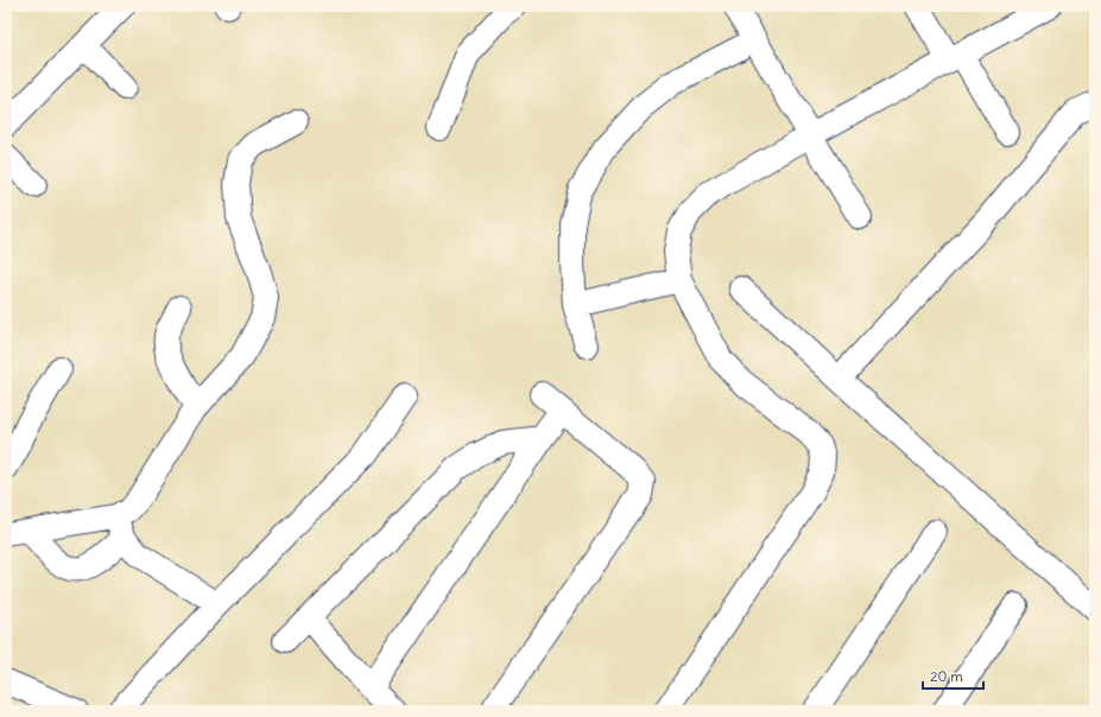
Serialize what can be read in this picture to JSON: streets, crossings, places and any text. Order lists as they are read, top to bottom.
{
  "scale_bar": "20 m"
}
